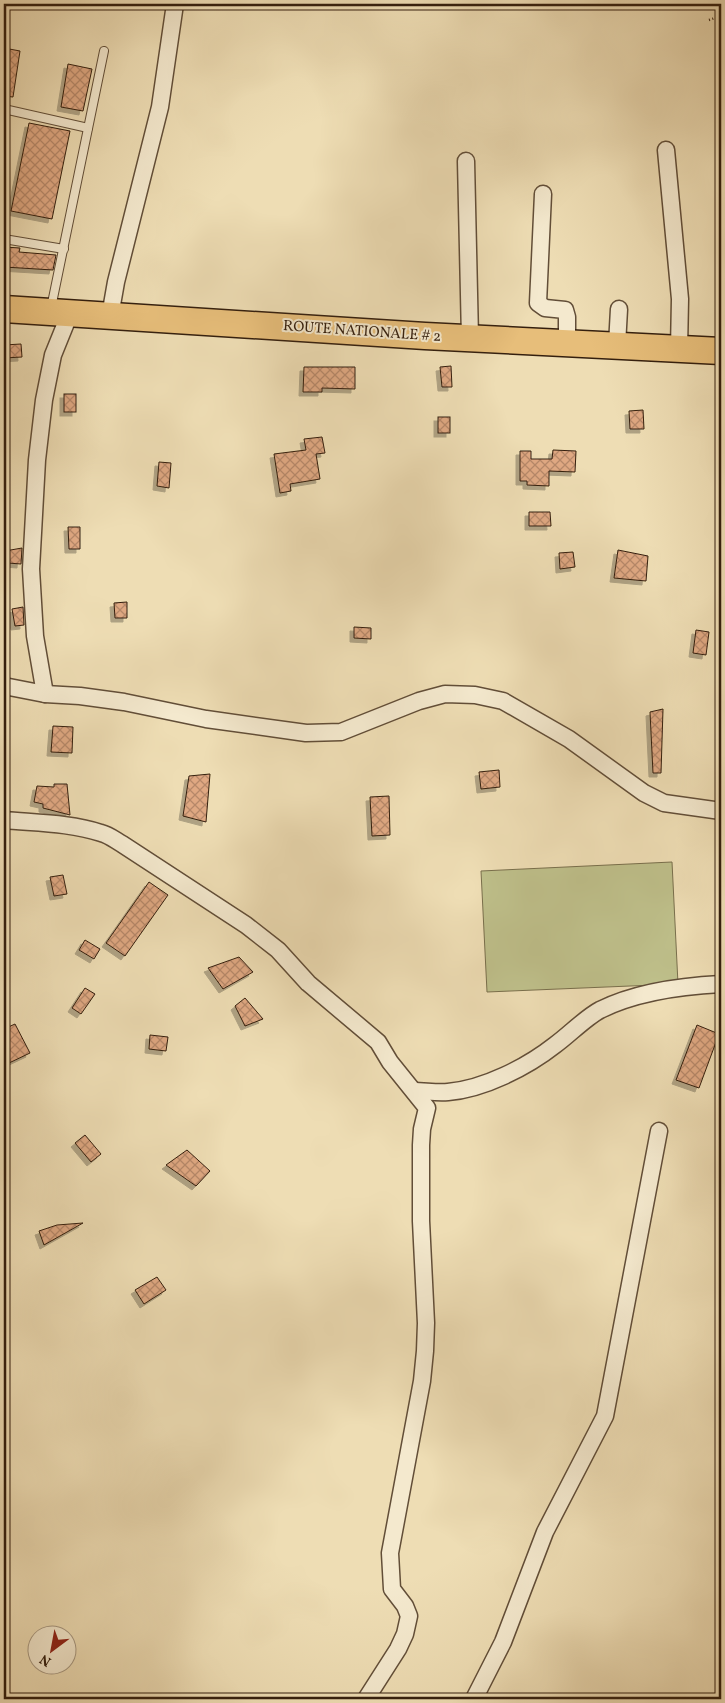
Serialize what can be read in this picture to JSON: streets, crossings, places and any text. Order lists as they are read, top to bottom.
{
  "streets": {
    "main road": ["ROUTE NATIONALE # 2"]
  },
  "north": "bottom left"
}
